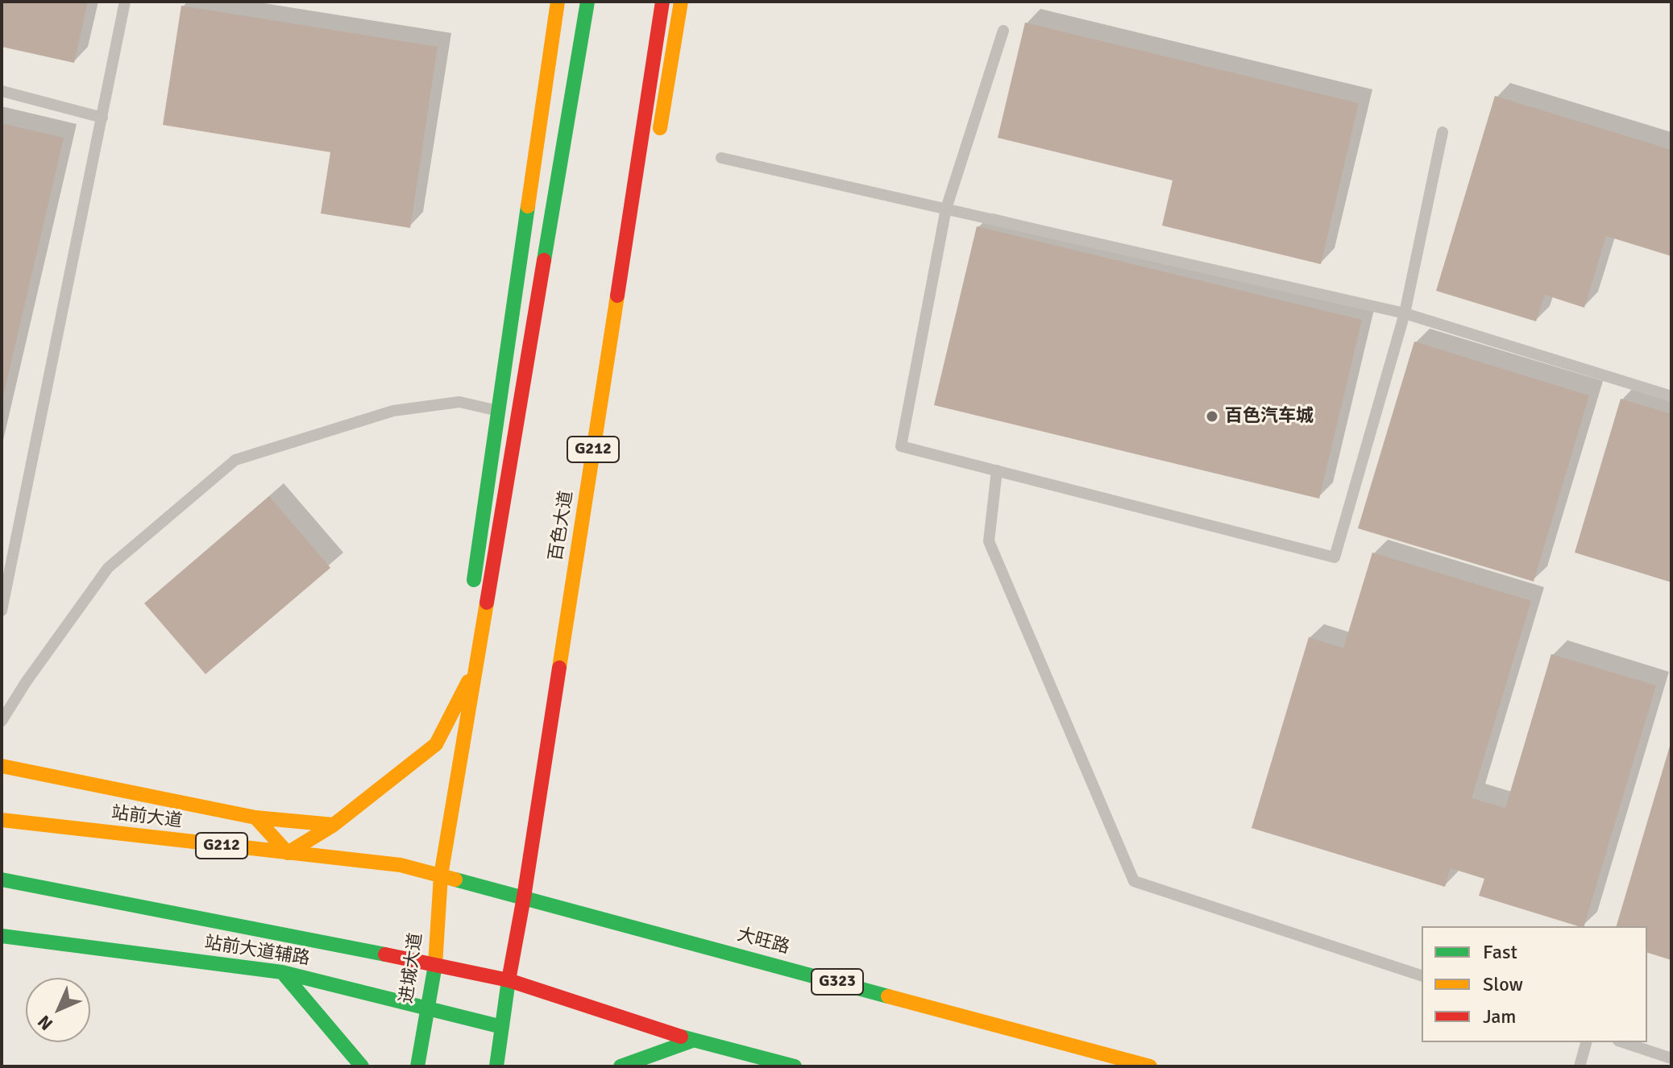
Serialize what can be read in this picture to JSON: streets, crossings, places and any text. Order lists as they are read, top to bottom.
{
  "streets": {
    "main road": [
      "G212",
      "百色大道",
      "站前大道",
      "大旺路",
      "站前大道辅路",
      "进城大道",
      "G323"
    ]
  },
  "crossings": [
    ["百色大道", "大旺路"],
    ["站前大道", "大旺路"],
    ["站前大道", "进城大道"],
    ["大旺路", "进城大道"],
    ["站前大道辅路", "进城大道"]
  ],
  "places": ["百色汽车城"],
  "legend": ["Fast", "Slow", "Jam"],
  "north": "bottom left"
}
